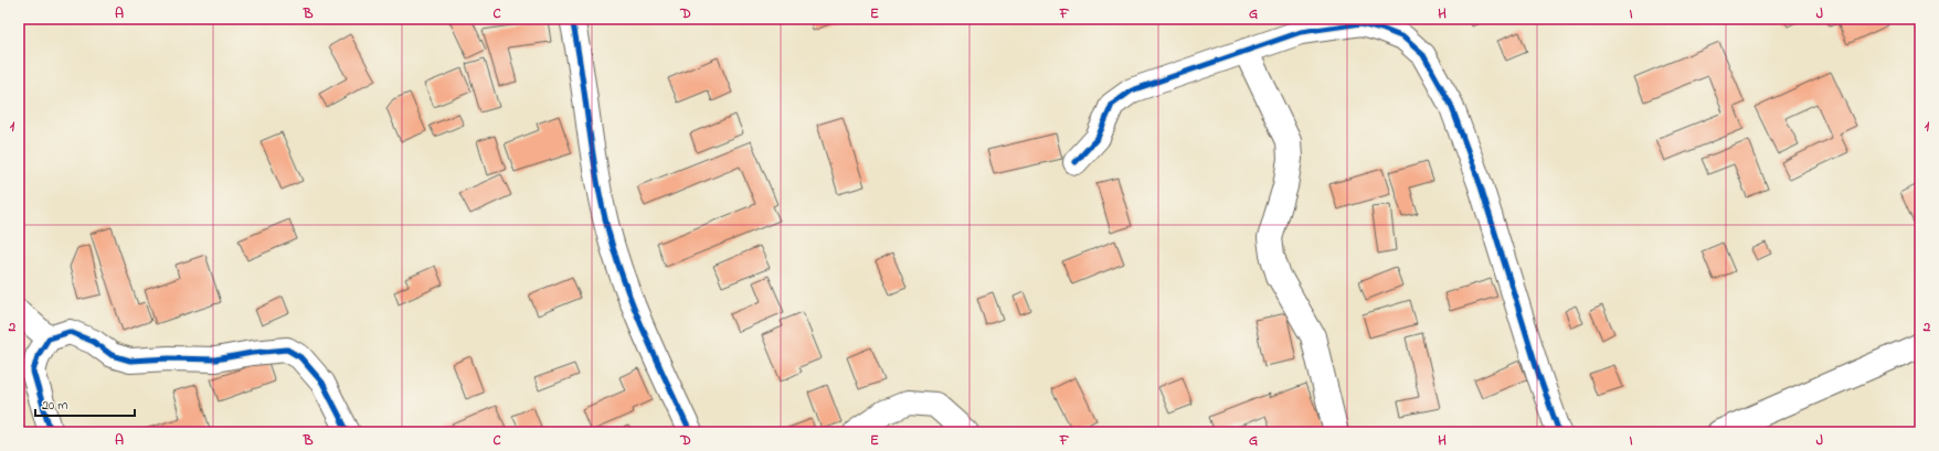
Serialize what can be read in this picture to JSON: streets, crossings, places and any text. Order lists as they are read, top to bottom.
{
  "scale_bar": "20 m",
  "grid": {
    "columns": [
      "A",
      "B",
      "C",
      "D",
      "E",
      "F",
      "G",
      "H",
      "I",
      "J"
    ],
    "rows": ["1", "2"]
  }
}
